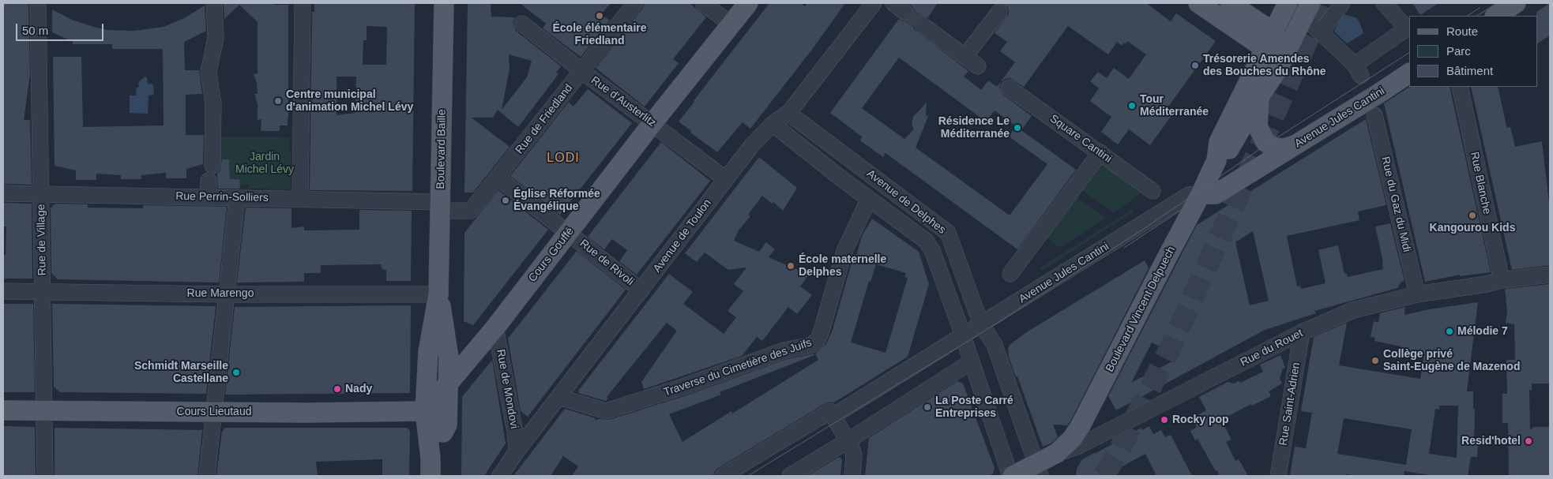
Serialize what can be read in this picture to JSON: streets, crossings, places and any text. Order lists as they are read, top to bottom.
{
  "streets": {
    "main road": [
      "Avenue Jules Cantini",
      "Boulevard Baille",
      "Cours Gouffé",
      "Boulevard Vincent Delpuech",
      "Rue du Rouet",
      "Cours Lieutaud"
    ],
    "street": [
      "Rue d'Austerlitz",
      "Rue de Friedland",
      "Square Cantini",
      "Rue Blanche",
      "Rue Perrin-Solliers",
      "Avenue de Delphes",
      "Rue du Gaz du Midi",
      "Avenue de Toulon",
      "Rue de Village",
      "Rue de Rivoli",
      "Rue Marengo",
      "Traverse du Cimetière des Juifs",
      "Rue de Mondovi",
      "Rue Saint-Adrien"
    ]
  },
  "crossings": [
    ["Rue d'Austerlitz", "Rue de Friedland"],
    ["Rue d'Austerlitz", "Avenue de Toulon"],
    ["Rue d'Austerlitz", "Cours Gouffé"],
    ["Avenue Jules Cantini", "Avenue de Delphes"],
    ["Avenue Jules Cantini", "Boulevard Vincent Delpuech"],
    ["Rue de Friedland", "Boulevard Baille"],
    ["Rue de Friedland", "Rue Perrin-Solliers"],
    ["Rue de Friedland", "Rue de Rivoli"],
    ["Boulevard Baille", "Rue Perrin-Solliers"],
    ["Boulevard Baille", "Cours Gouffé"],
    ["Boulevard Baille", "Rue Marengo"],
    ["Boulevard Baille", "Cours Lieutaud"],
    ["Rue Blanche", "Rue du Rouet"],
    ["Rue Perrin-Solliers", "Rue de Village"],
    ["Avenue de Delphes", "Avenue de Toulon"],
    ["Avenue de Delphes", "Rue du Rouet"],
    ["Avenue de Delphes", "Traverse du Cimetière des Juifs"],
    ["Rue du Gaz du Midi", "Rue du Rouet"],
    ["Avenue de Toulon", "Rue de Rivoli"],
    ["Avenue de Toulon", "Traverse du Cimetière des Juifs"],
    ["Avenue de Toulon", "Rue de Mondovi"],
    ["Rue de Village", "Rue Marengo"],
    ["Rue de Village", "Cours Lieutaud"],
    ["Cours Gouffé", "Rue de Rivoli"],
    ["Cours Gouffé", "Rue de Mondovi"],
    ["Cours Gouffé", "Cours Lieutaud"],
    ["Boulevard Vincent Delpuech", "Rue du Rouet"],
    ["Rue du Rouet", "Rue Saint-Adrien"]
  ],
  "districts": ["LODI"],
  "parks": ["Jardin Michel Lévy"],
  "places": [
    "École élémentaire Friedland",
    "Trésorerie Amendes des Bouches du Rhône",
    "Centre municipal d'animation Michel Lévy",
    "Tour Méditerranée",
    "Résidence Le Méditerranée",
    "Église Réformée Évangélique",
    "Kangourou Kids",
    "École maternelle Delphes",
    "Mélodie 7",
    "Collège privé Saint-Eugène de Mazenod",
    "Schmidt Marseille Castellane",
    "Nady",
    "La Poste Carré Entreprises",
    "Rocky pop",
    "Resid'hotel"
  ],
  "legend": ["Route", "Parc", "Bâtiment"],
  "scale_bar": "50 m"
}
